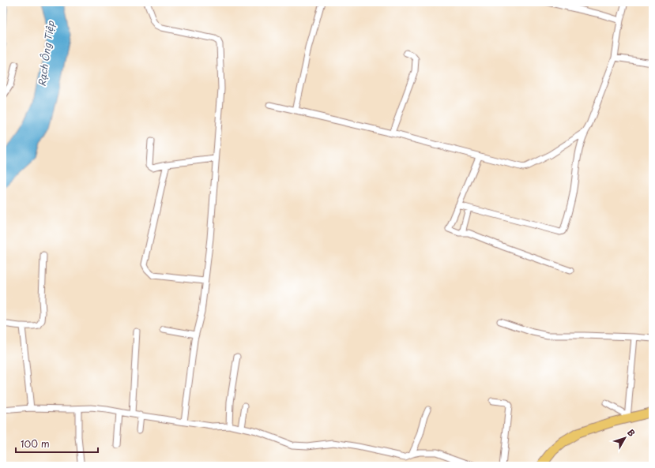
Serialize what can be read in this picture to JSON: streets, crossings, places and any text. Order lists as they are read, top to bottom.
{
  "water": ["Rạch Ông Tiệp"],
  "scale_bar": "100 m",
  "north": "top right"
}
